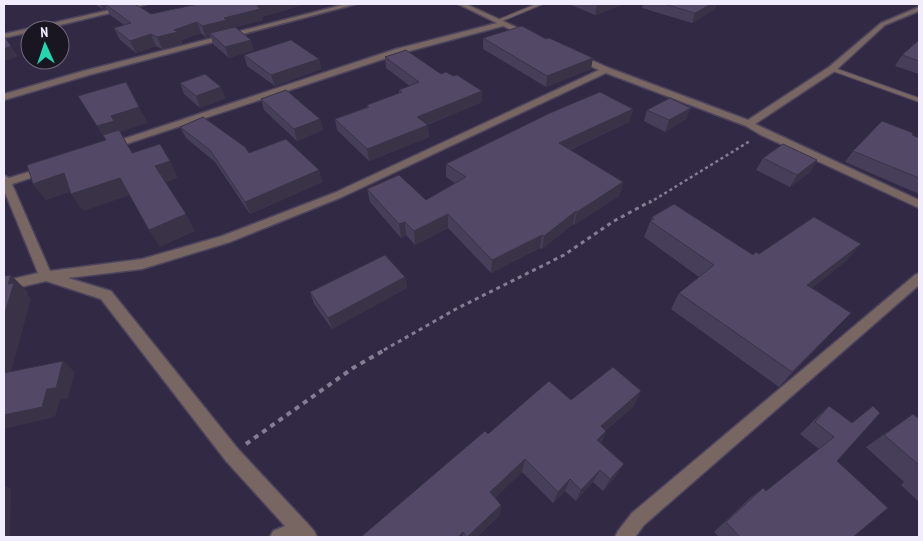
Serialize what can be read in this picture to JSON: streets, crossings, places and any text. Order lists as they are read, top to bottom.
{
  "north": "top"
}
